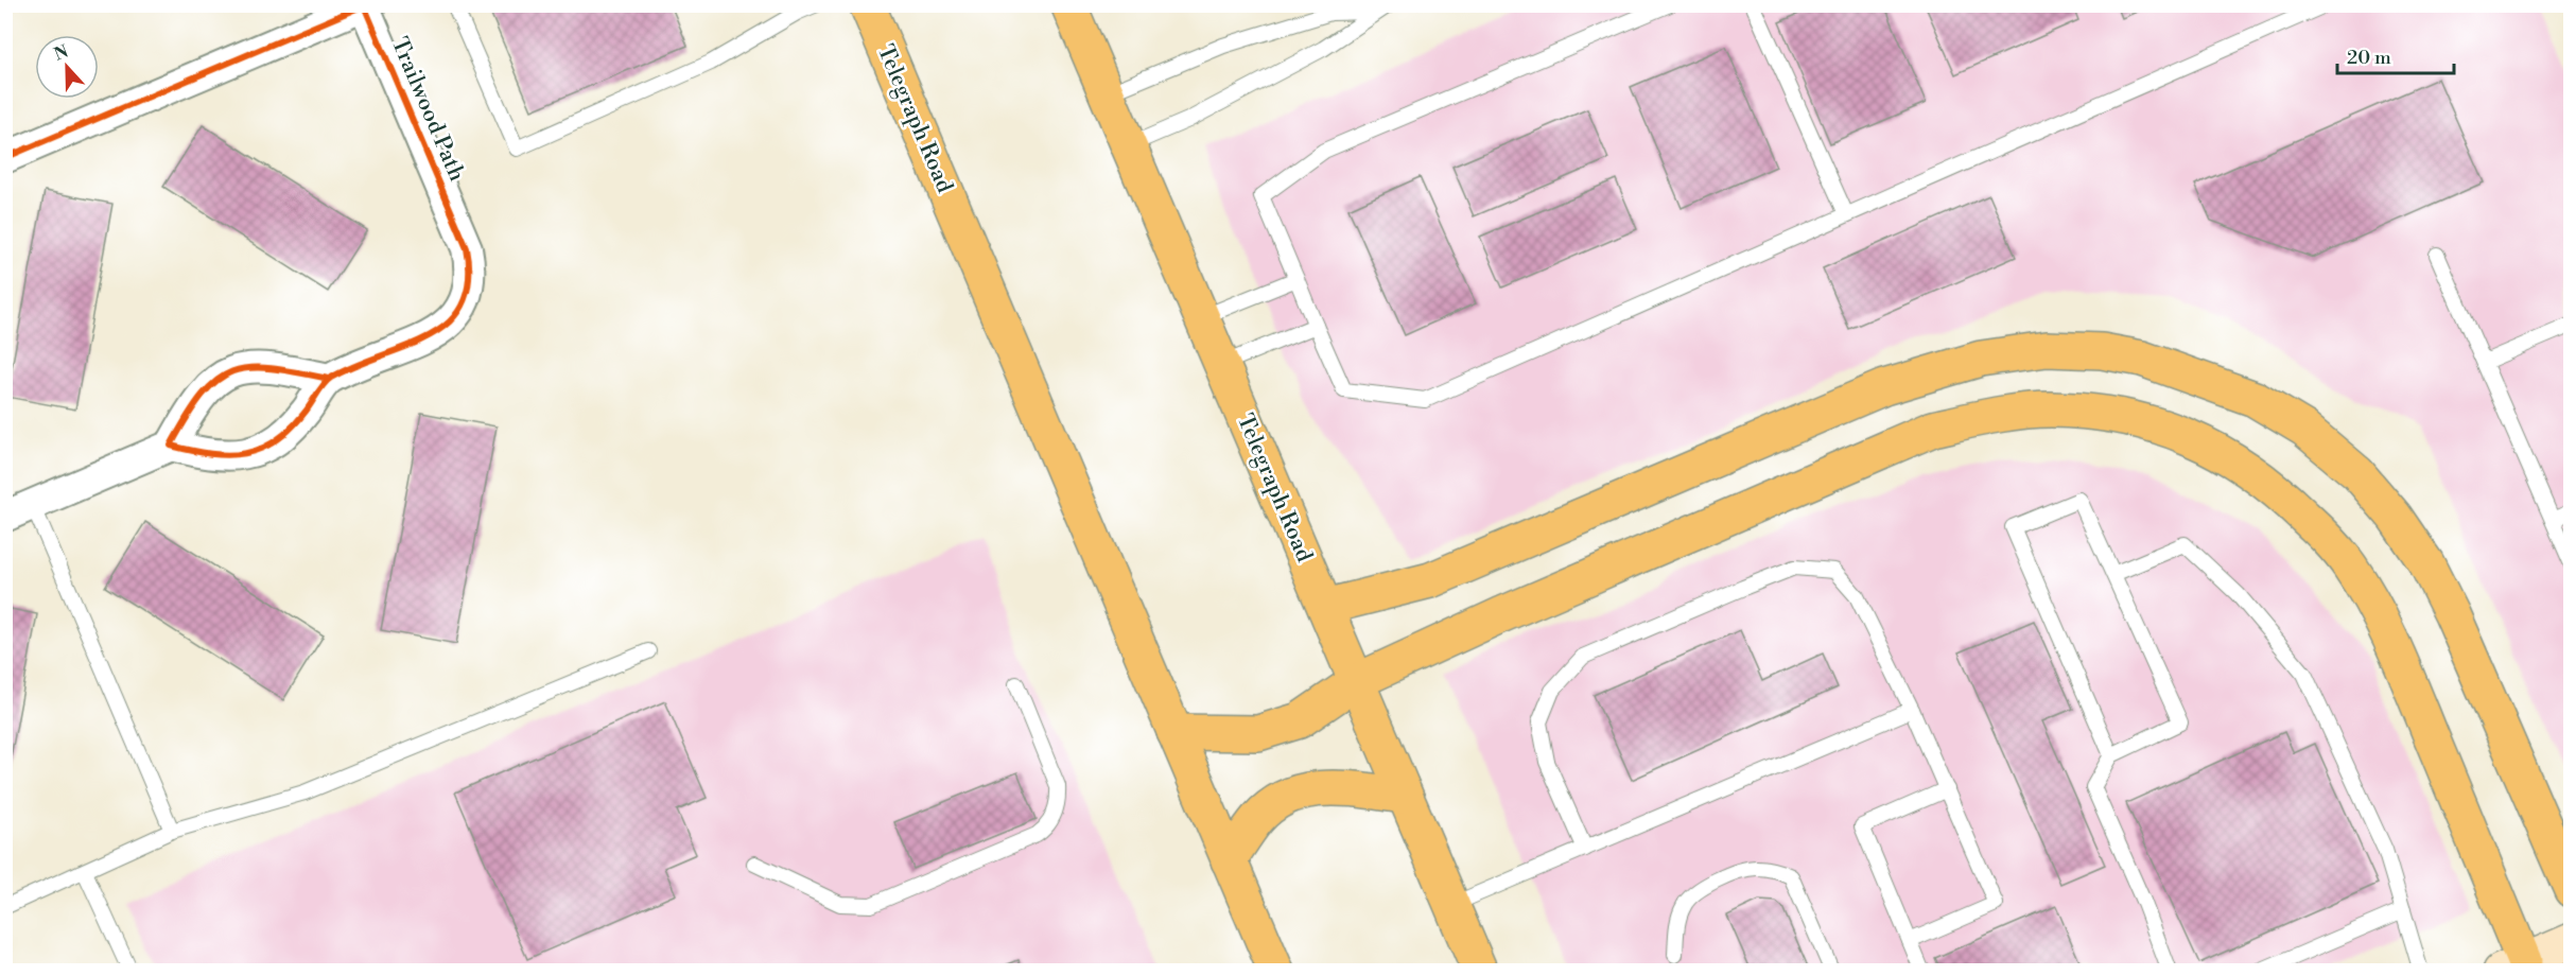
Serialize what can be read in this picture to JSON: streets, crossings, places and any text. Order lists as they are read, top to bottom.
{
  "streets": {
    "highway": ["Telegraph Road"],
    "street": ["Trailwood Path"]
  },
  "scale_bar": "20 m",
  "north": "top"
}
